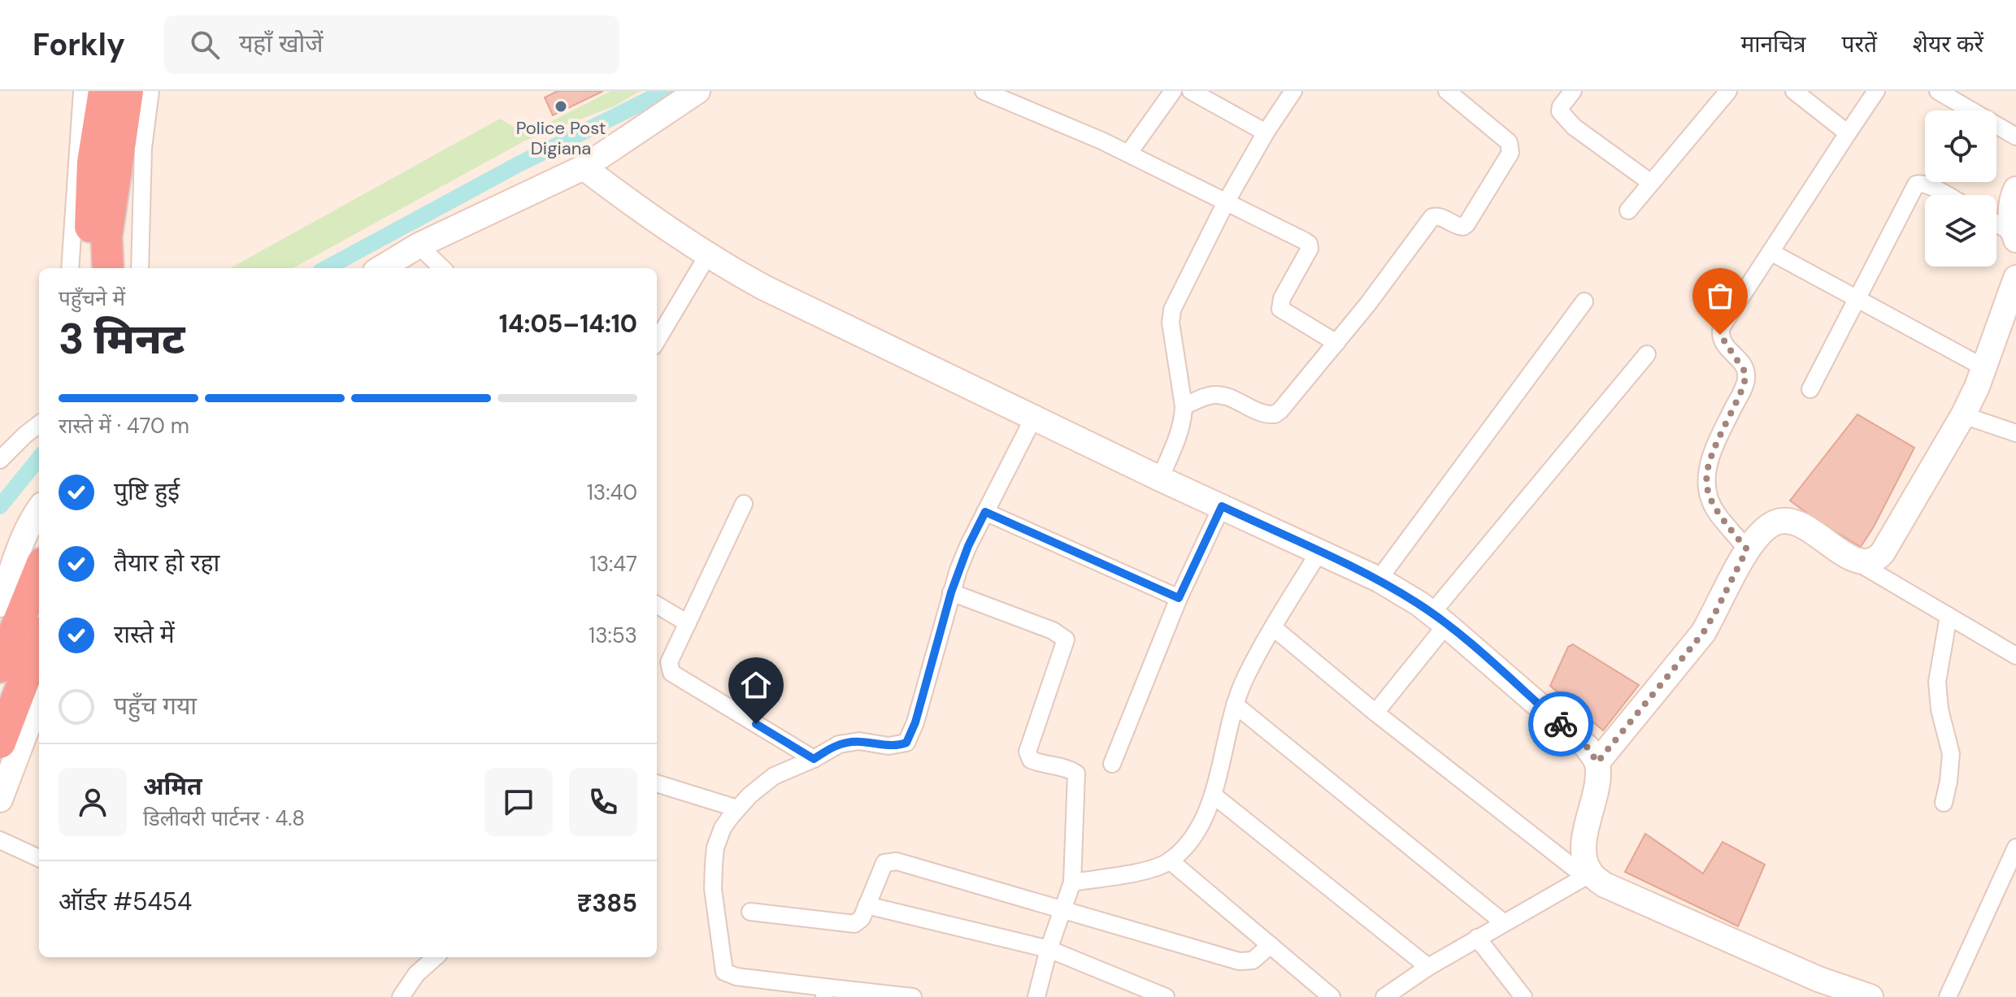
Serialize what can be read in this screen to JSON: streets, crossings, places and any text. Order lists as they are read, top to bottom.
{
  "places": ["Police Post Digiana"],
  "page": {
    "header": "Forkly",
    "search": "यहाँ खोजें",
    "nav": ["मानचित्र", "परतें", "शेयर करें"],
    "heading": ["3 मिनट", "पहुँचने में", "14:05–14:10"],
    "panel": [
      "अमित",
      "डिलीवरी पार्टनर · 4.8",
      "ऑर्डर #5454",
      "₹385"
    ],
    "bar": "रास्ते में · 470 m",
    "list": [
      ["पुष्टि हुई", "13:40"],
      ["तैयार हो रहा", "13:47"],
      ["रास्ते में", "13:53"],
      "पहुँच गया"
    ]
  }
}
